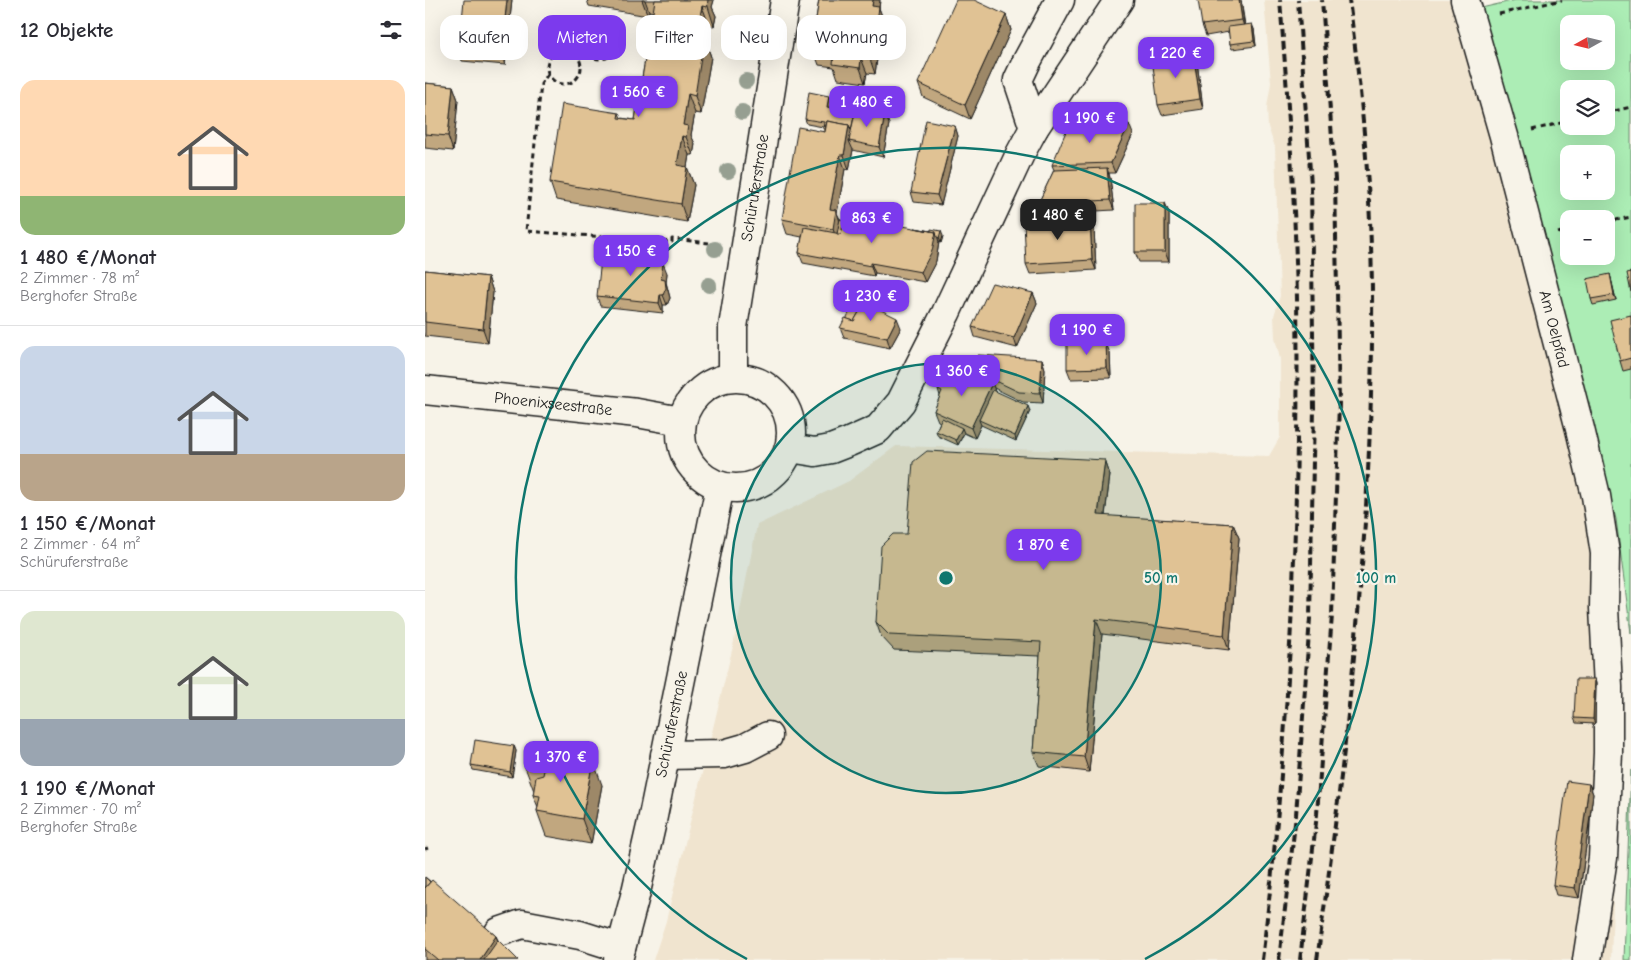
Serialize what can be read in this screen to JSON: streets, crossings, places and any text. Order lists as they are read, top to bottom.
{
  "streets": {
    "main road": ["Schüruferstraße", "Am Oelpfad", "Phoenixseestraße"]
  },
  "crossings": [
    ["Schüruferstraße", "Phoenixseestraße"]
  ],
  "north": "left",
  "page": {
    "heading": "12 Objekte",
    "map_buttons": ["+", "−"],
    "chip": [
      "Kaufen",
      "Mieten",
      "Filter",
      "Neu",
      "Wohnung"
    ],
    "price": [
      "1 220 €",
      "1 560 €",
      "1 480 €",
      "1 190 €",
      "1 480 €",
      "863 €",
      "1 150 €",
      "1 230 €",
      "1 190 €",
      "1 360 €",
      "1 870 €",
      "1 370 €"
    ],
    "list": [
      {
        "name": "1 480 €/Monat",
        "note": "2 Zimmer · 78 m² · Berghofer Straße"
      },
      {
        "name": "1 150 €/Monat",
        "note": "2 Zimmer · 64 m² · Schüruferstraße"
      },
      {
        "name": "1 190 €/Monat",
        "note": "2 Zimmer · 70 m² · Berghofer Straße"
      }
    ]
  },
  "rings": ["50 m", "100 m"]
}
